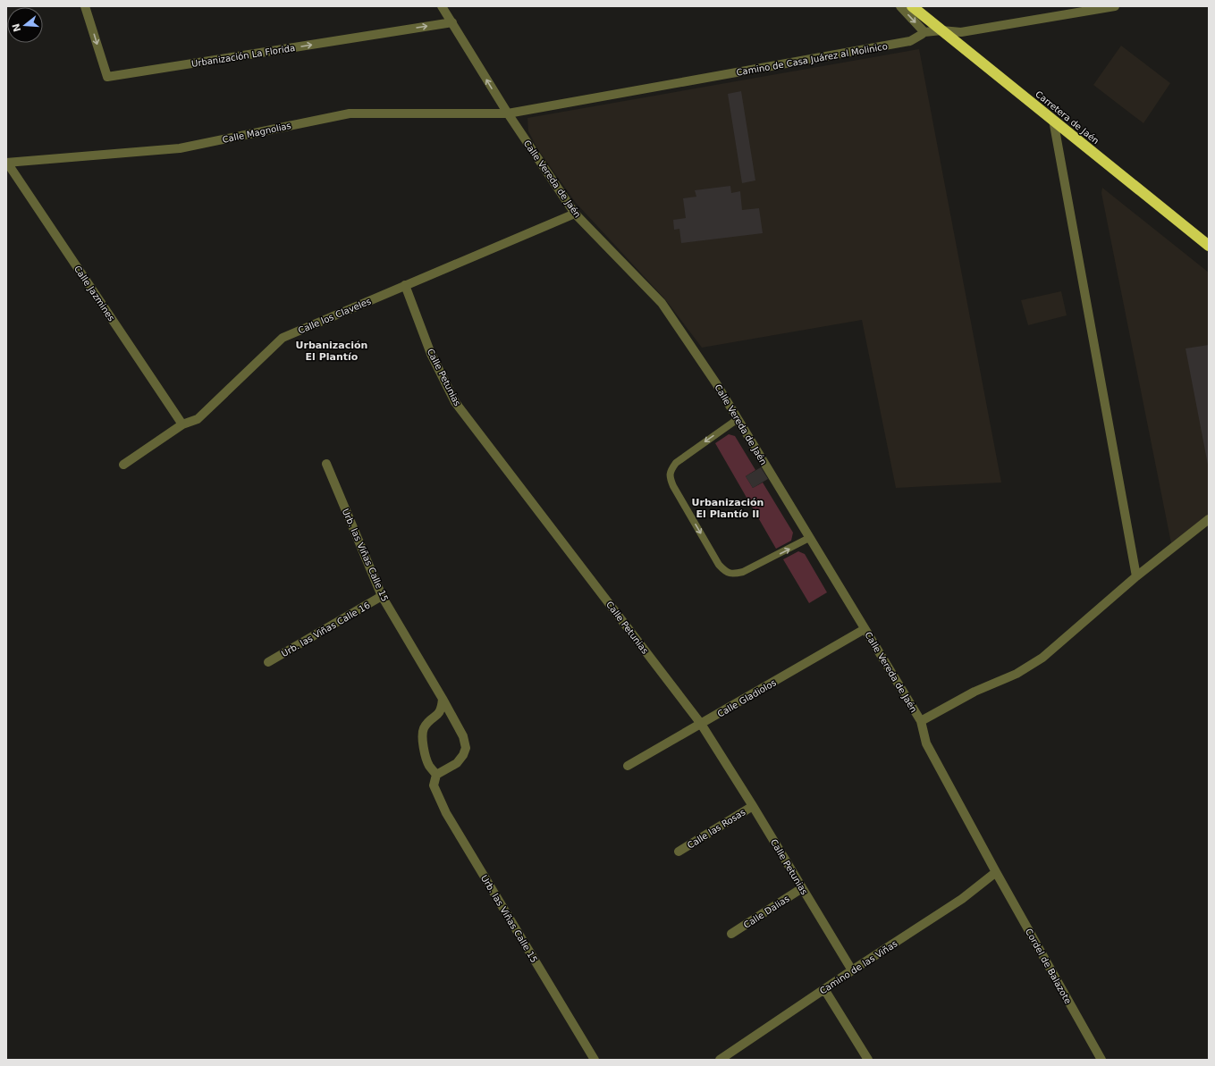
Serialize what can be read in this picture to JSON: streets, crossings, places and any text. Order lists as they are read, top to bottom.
{
  "streets": {
    "highway": ["Carretera de Jaén"],
    "street": [
      "Urbanización La Florida",
      "Camino de Casa Juárez al Molinico",
      "Calle Magnolias",
      "Calle Vereda de Jaén",
      "Calle Jazmines",
      "Calle los Claveles",
      "Calle Petunias",
      "Urb. las Viñas Calle 15",
      "Urb. las Viñas Calle 16",
      "Calle Gladiolos",
      "Calle las Rosas",
      "Calle Dalias",
      "Cordel de Balazote",
      "Camino de las Viñas"
    ]
  },
  "crossings": [
    ["Urbanización La Florida", "Calle Vereda de Jaén"],
    ["Camino de Casa Juárez al Molinico", "Carretera de Jaén"],
    ["Camino de Casa Juárez al Molinico", "Calle Magnolias"],
    ["Camino de Casa Juárez al Molinico", "Calle Vereda de Jaén"],
    ["Calle Magnolias", "Calle Vereda de Jaén"],
    ["Calle Magnolias", "Calle Jazmines"],
    ["Calle Vereda de Jaén", "Calle los Claveles"],
    ["Calle Vereda de Jaén", "Calle Gladiolos"],
    ["Calle Vereda de Jaén", "Cordel de Balazote"],
    ["Calle Vereda de Jaén", "Camino de las Viñas"],
    ["Calle Jazmines", "Calle los Claveles"],
    ["Calle los Claveles", "Calle Petunias"],
    ["Calle Petunias", "Calle Gladiolos"],
    ["Calle Petunias", "Calle las Rosas"],
    ["Calle Petunias", "Calle Dalias"],
    ["Calle Petunias", "Camino de las Viñas"],
    ["Urb. las Viñas Calle 15", "Urb. las Viñas Calle 16"],
    ["Cordel de Balazote", "Camino de las Viñas"]
  ],
  "one_way": ["Urbanización La Florida"],
  "districts": ["Urbanización El Plantío", "Urbanización El Plantío II"],
  "north": "left"
}
